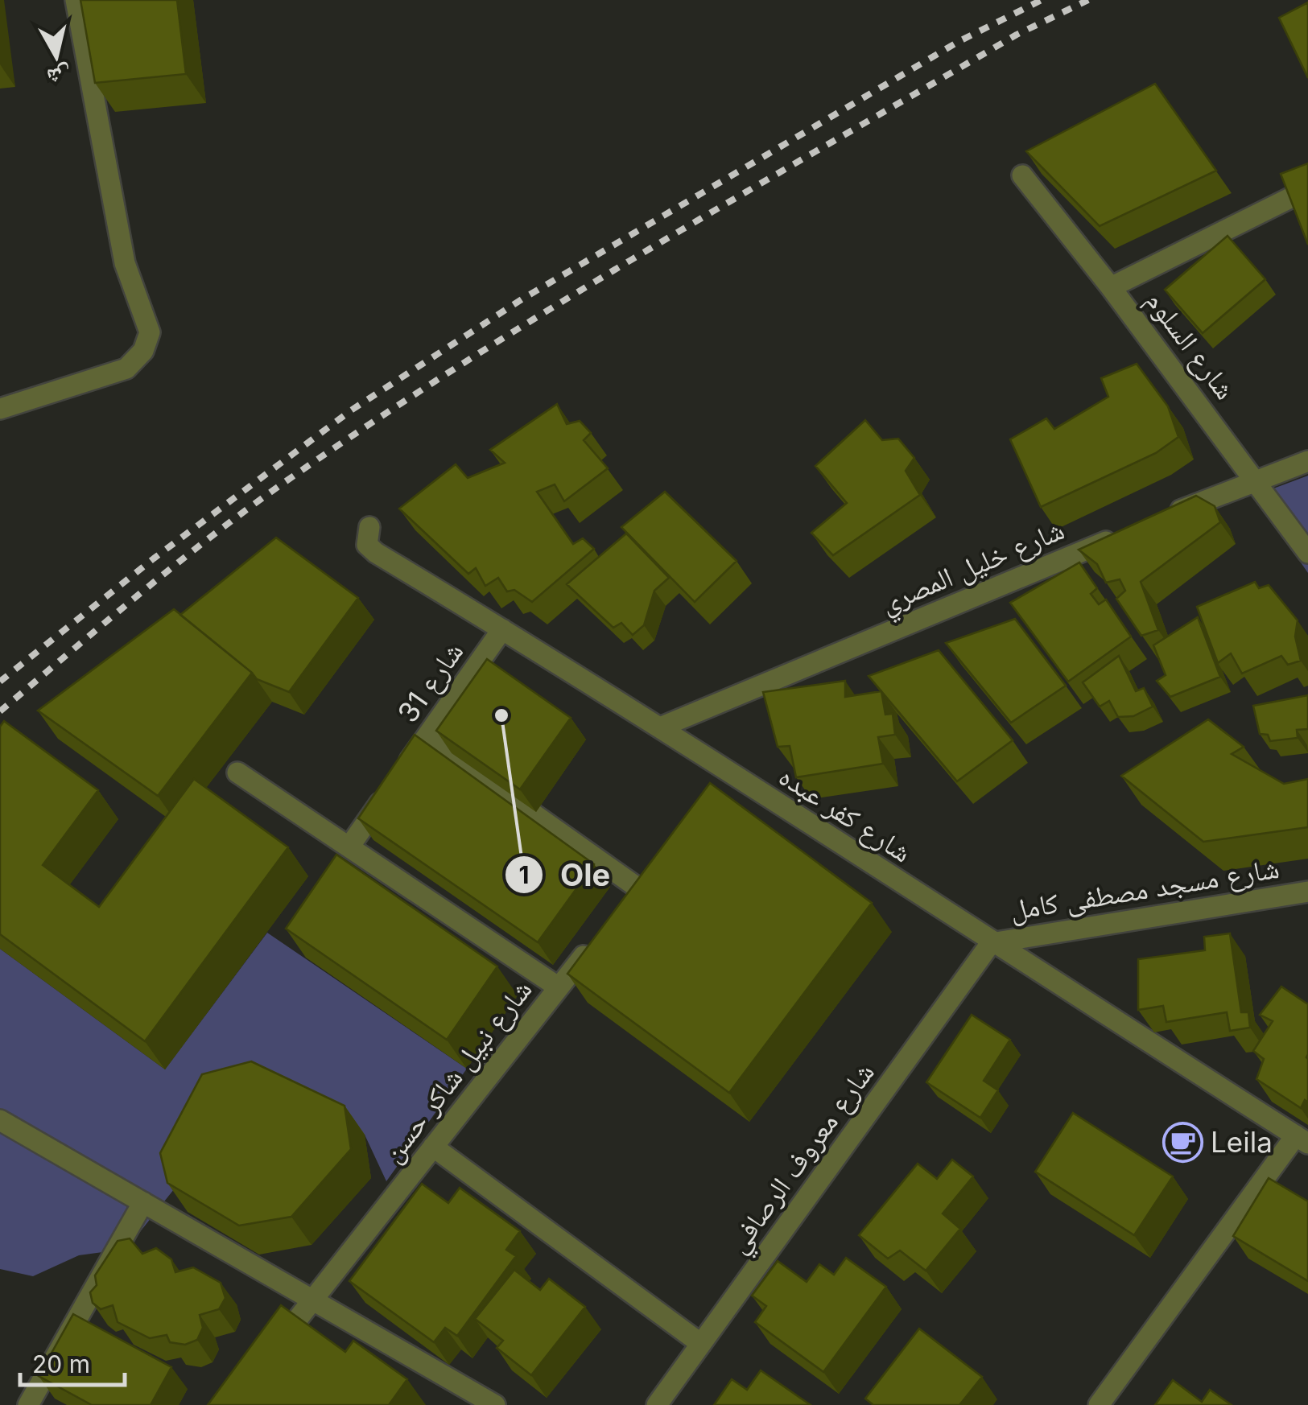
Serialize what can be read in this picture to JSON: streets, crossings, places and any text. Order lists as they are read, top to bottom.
{
  "streets": {
    "street": [
      "شارع السلوم",
      "شارع خليل المصري",
      "شارع 31",
      "شارع كفر عبده",
      "شارع مسجد مصطفى كامل",
      "شارع نبيل شاكر حسن",
      "شارع معروف الرصافي"
    ]
  },
  "crossings": [
    ["شارع خليل المصري", "شارع كفر عبده"],
    ["شارع 31", "شارع كفر عبده"],
    ["شارع كفر عبده", "شارع مسجد مصطفى كامل"],
    ["شارع كفر عبده", "شارع معروف الرصافي"],
    ["شارع مسجد مصطفى كامل", "شارع معروف الرصافي"]
  ],
  "places": {
    "other": ["Ole"],
    "cafe": ["Leila"]
  },
  "scale_bar": "20 m",
  "north": "bottom"
}
